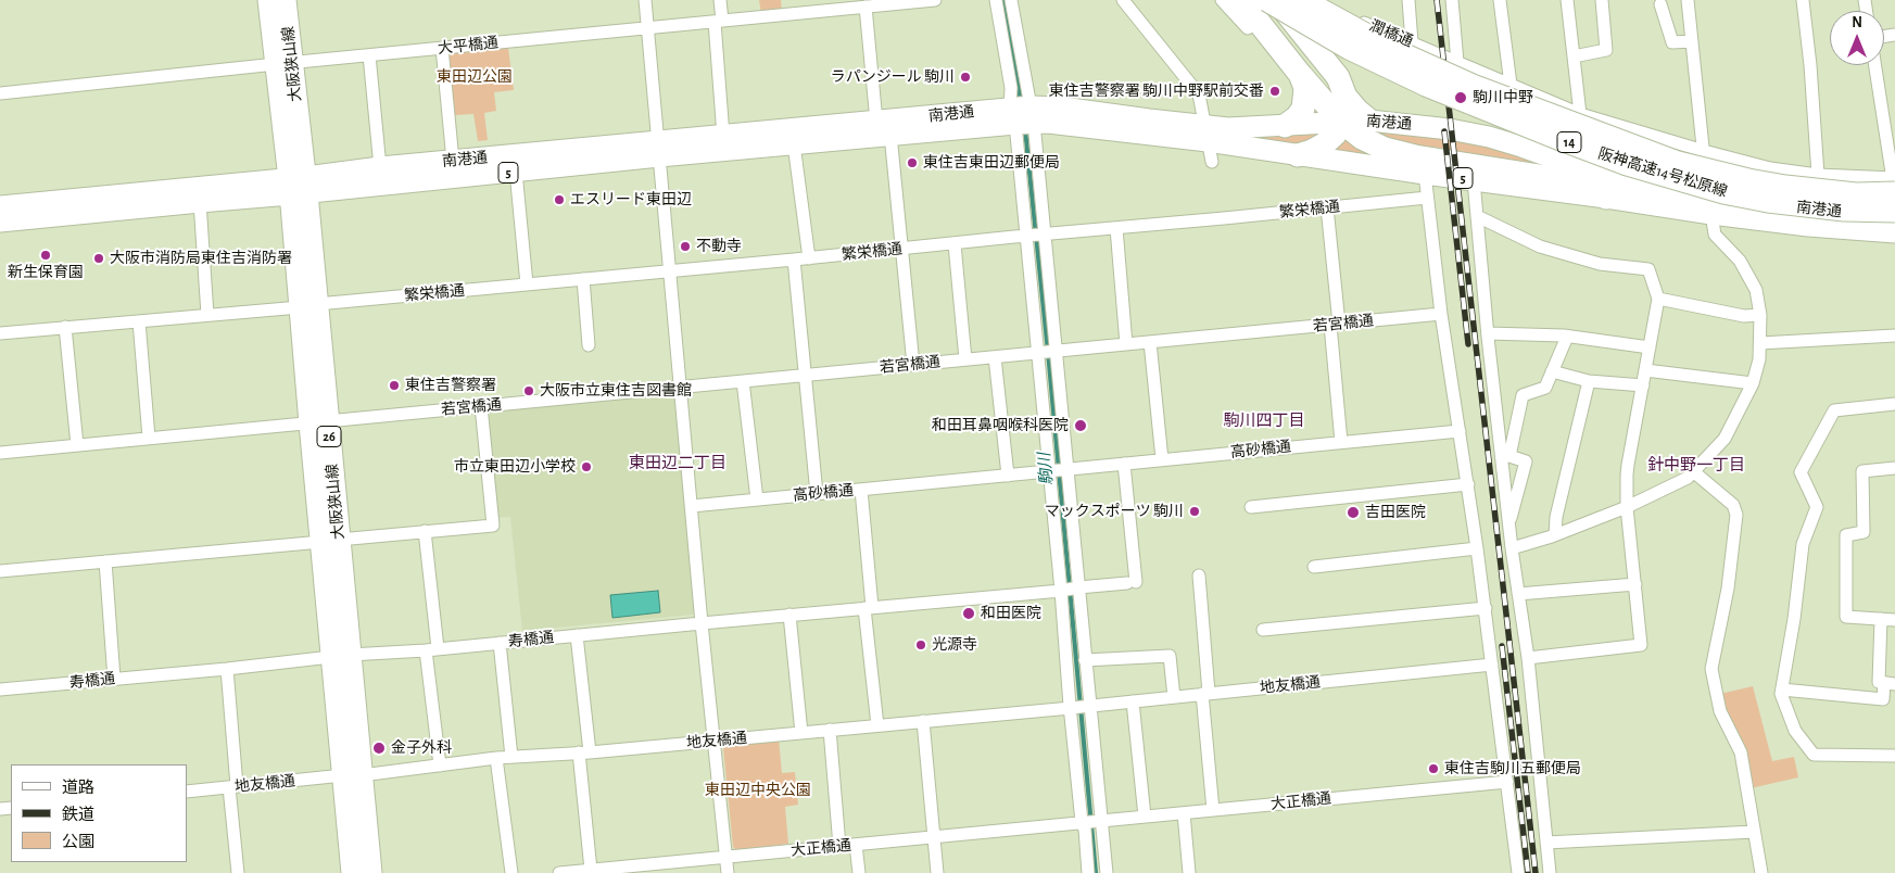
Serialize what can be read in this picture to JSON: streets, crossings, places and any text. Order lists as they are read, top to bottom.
{
  "streets": {
    "highway": ["14", "阪神高速14号松原線"],
    "main road": [
      "大阪狭山線",
      "南港通",
      "5",
      "26"
    ],
    "street": [
      "潤橋通",
      "大平橋通",
      "繁栄橋通",
      "若宮橋通",
      "高砂橋通",
      "寿橋通",
      "地友橋通",
      "大正橋通"
    ]
  },
  "crossings": [
    ["潤橋通", "阪神高速14号松原線"],
    ["大平橋通", "大阪狭山線"],
    ["大阪狭山線", "南港通"],
    ["大阪狭山線", "繁栄橋通"],
    ["大阪狭山線", "若宮橋通"],
    ["大阪狭山線", "寿橋通"],
    ["大阪狭山線", "地友橋通"],
    ["南港通", "阪神高速14号松原線"]
  ],
  "districts": ["駒川四丁目", "東田辺二丁目", "針中野一丁目"],
  "water": ["駒川"],
  "parks": ["東田辺公園", "東田辺中央公園"],
  "places": [
    "ラパンジール 駒川",
    "東住吉警察署 駒川中野駅前交番",
    "駒川中野",
    "東住吉東田辺郵便局",
    "エスリード東田辺",
    "不動寺",
    "新生保育園",
    "大阪市消防局東住吉消防署",
    "東住吉警察署",
    "大阪市立東住吉図書館",
    "和田耳鼻咽喉科医院",
    "市立東田辺小学校",
    "マックスポーツ 駒川",
    "吉田医院",
    "和田医院",
    "光源寺",
    "金子外科",
    "東住吉駒川五郵便局"
  ],
  "legend": ["道路", "鉄道", "公園"],
  "north": "top"
}
